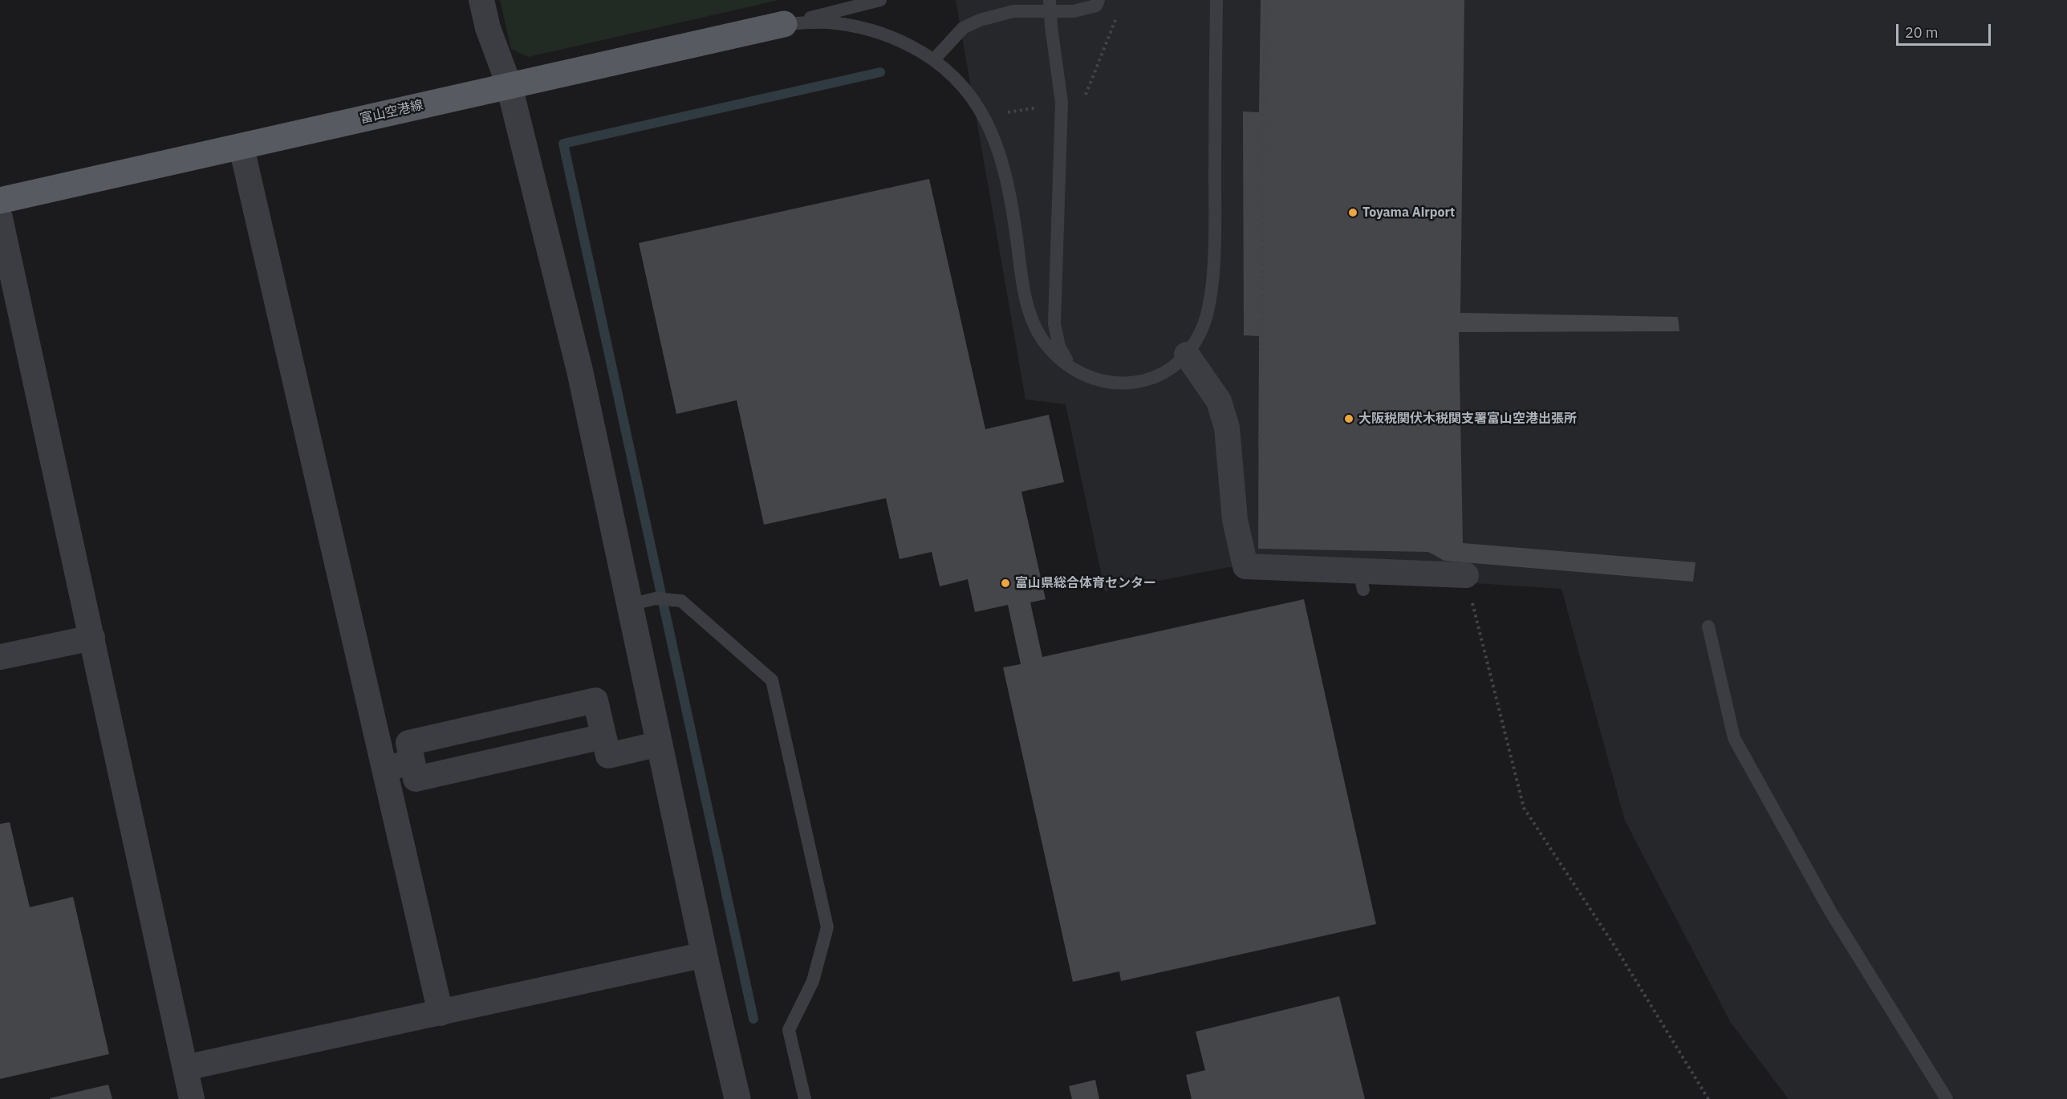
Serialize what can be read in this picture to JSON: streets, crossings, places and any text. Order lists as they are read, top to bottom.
{
  "streets": {
    "main road": ["富山空港線"]
  },
  "places": ["Toyama Airport", "大阪税関伏木税関支署富山空港出張所", "富山県総合体育センター"],
  "scale_bar": "20 m"
}
